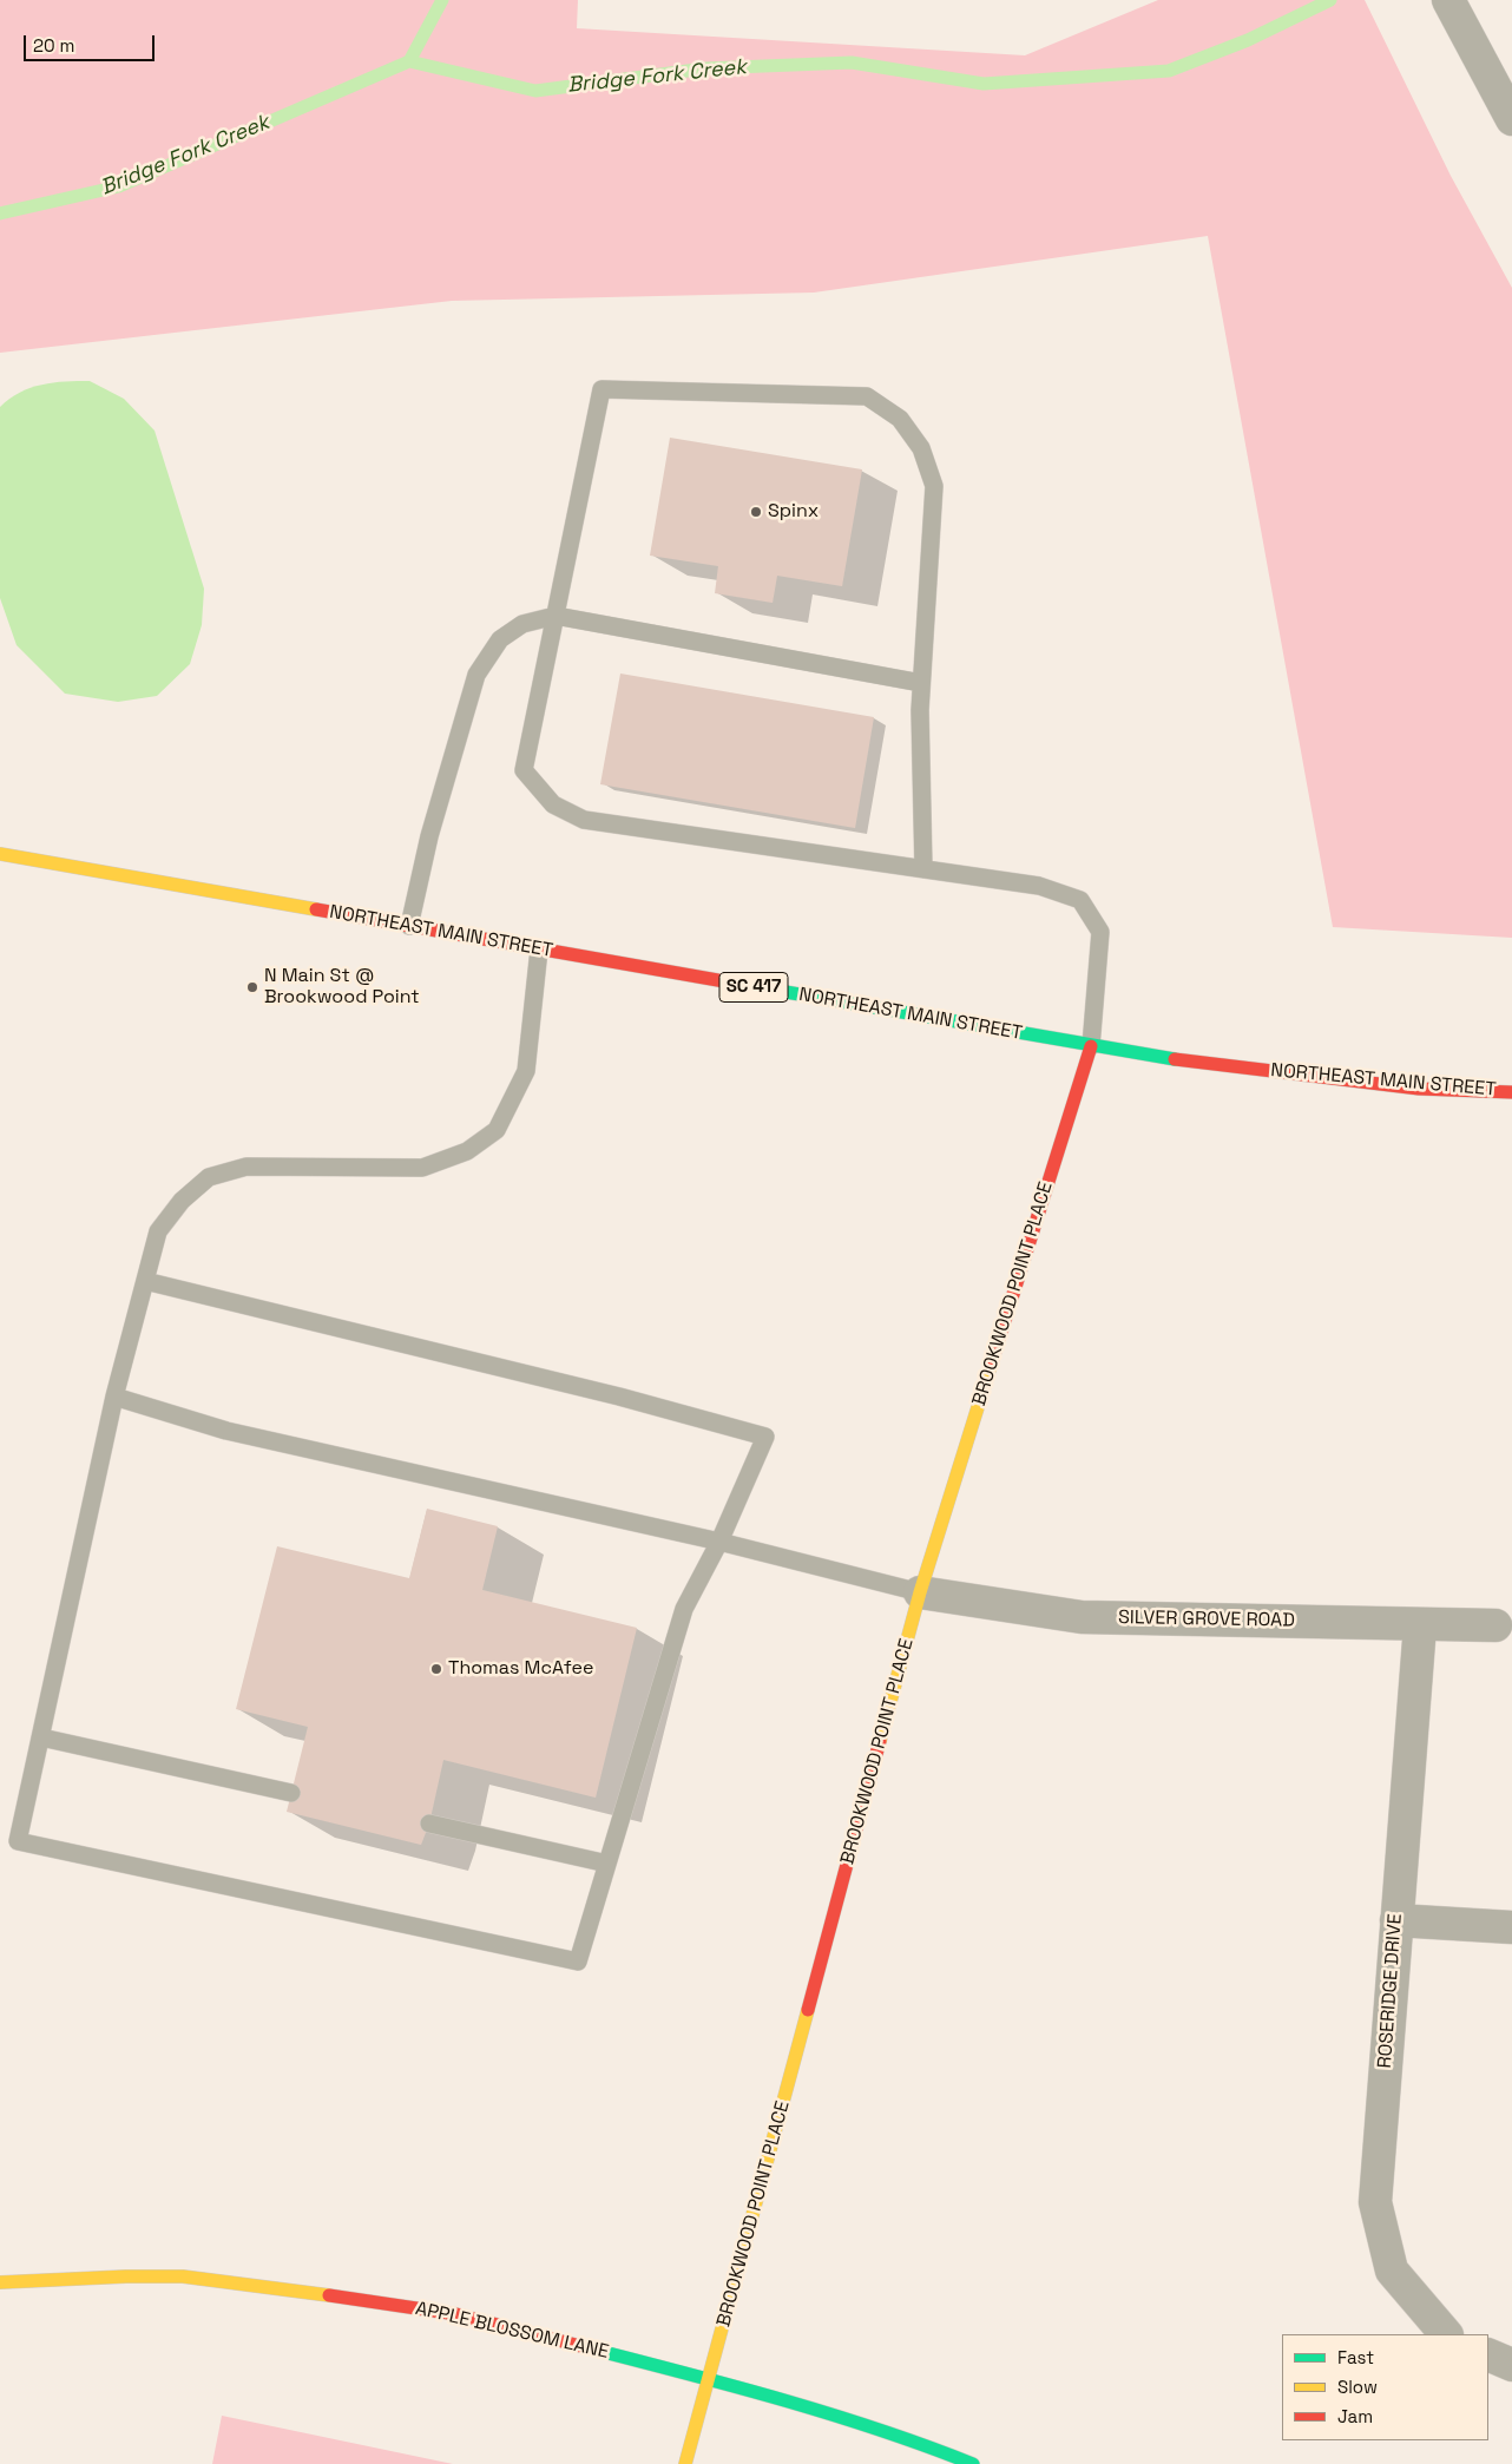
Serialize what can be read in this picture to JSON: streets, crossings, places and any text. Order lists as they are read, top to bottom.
{
  "streets": {
    "street": [
      "NORTHEAST MAIN STREET",
      "SC 417",
      "BROOKWOOD POINT PLACE",
      "SILVER GROVE ROAD",
      "ROSERIDGE DRIVE",
      "APPLE BLOSSOM LANE"
    ]
  },
  "crossings": [
    ["NORTHEAST MAIN STREET", "BROOKWOOD POINT PLACE"],
    ["BROOKWOOD POINT PLACE", "SILVER GROVE ROAD"],
    ["BROOKWOOD POINT PLACE", "APPLE BLOSSOM LANE"],
    ["SILVER GROVE ROAD", "ROSERIDGE DRIVE"]
  ],
  "water": ["Bridge Fork Creek"],
  "places": ["Spinx", "N Main St @ Brookwood Point", "Thomas McAfee"],
  "legend": ["Fast", "Slow", "Jam"],
  "scale_bar": "20 m"
}
